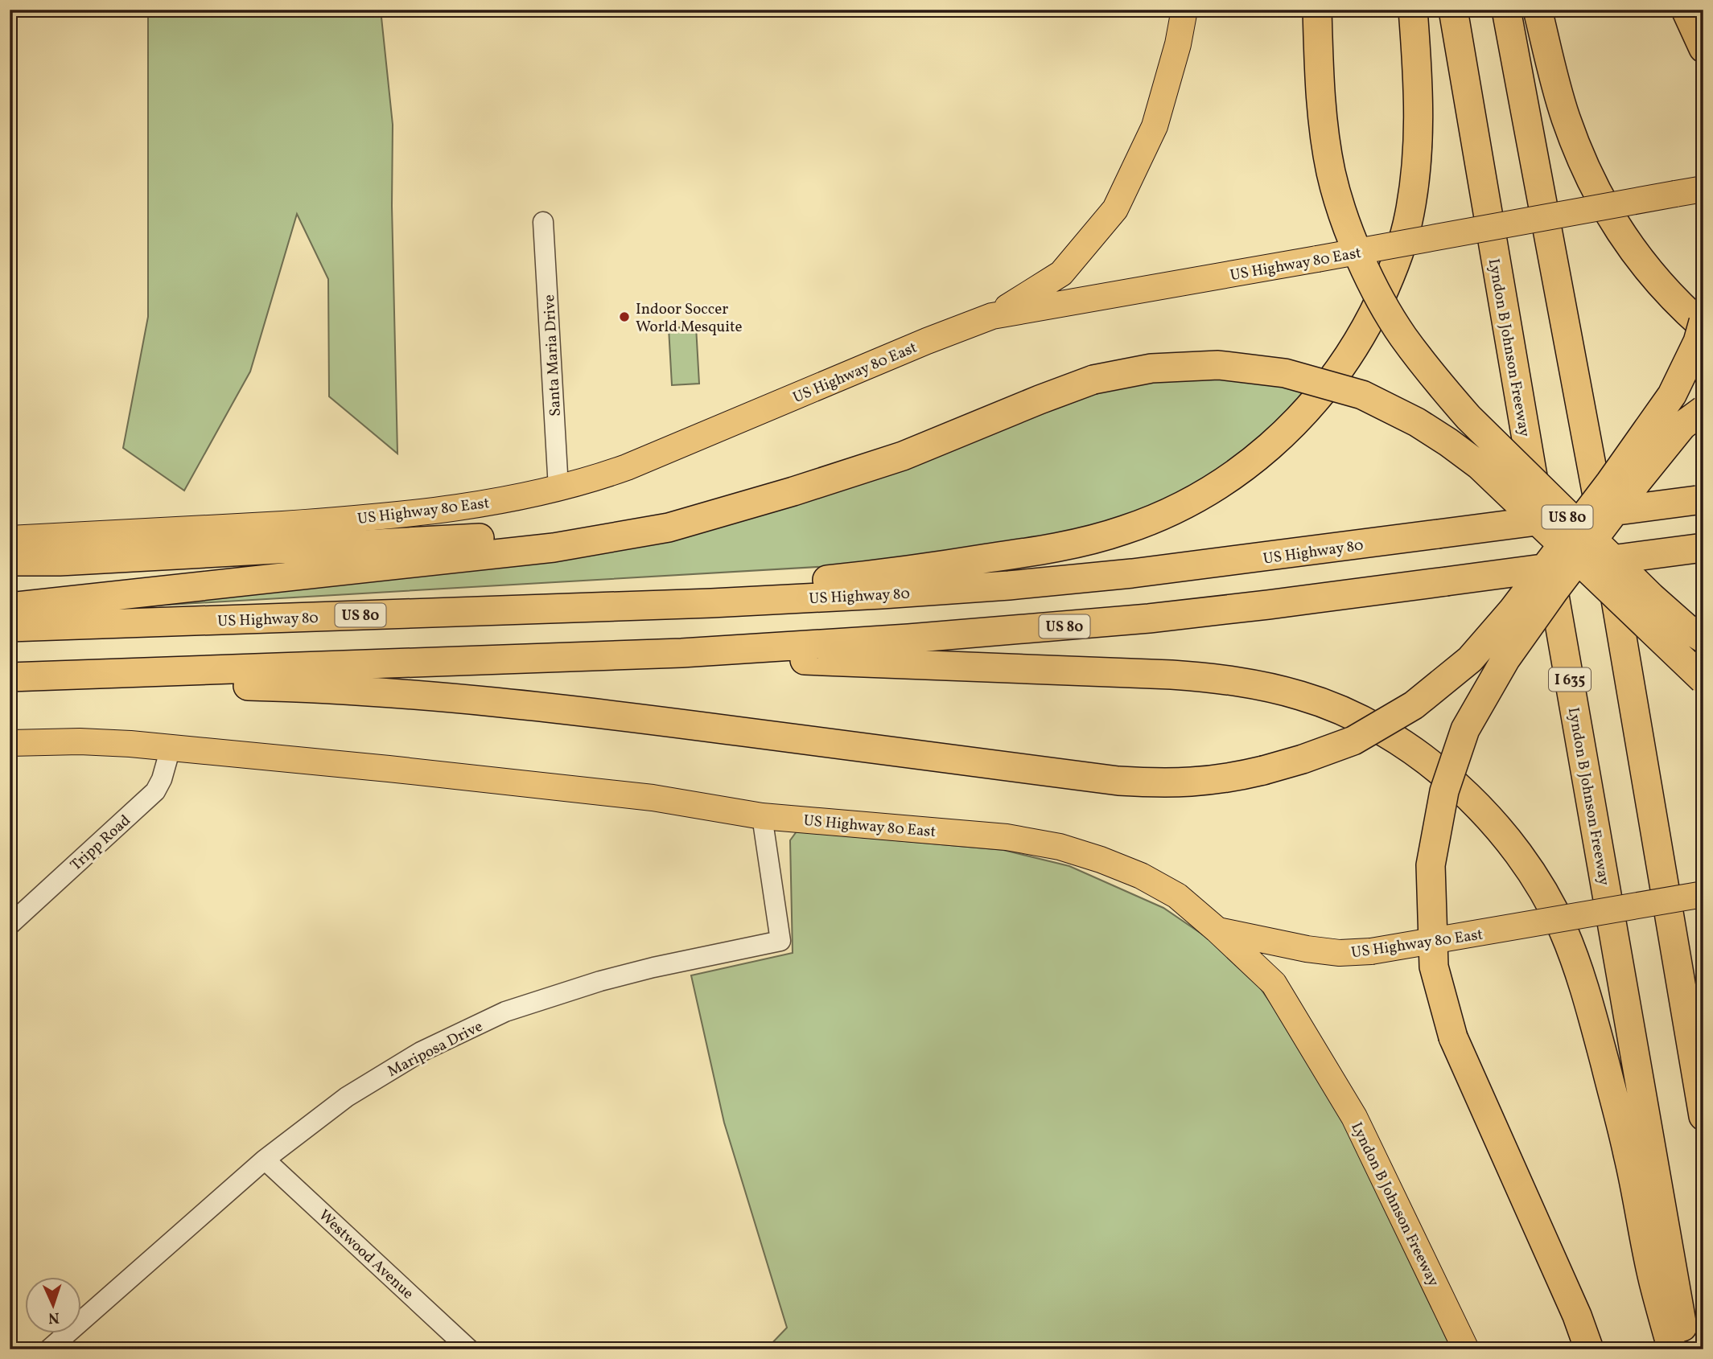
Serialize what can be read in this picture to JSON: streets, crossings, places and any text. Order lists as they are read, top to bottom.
{
  "streets": {
    "highway": [
      "Lyndon B Johnson Freeway",
      "US 80",
      "US Highway 80",
      "I 635"
    ],
    "main road": ["US Highway 80 East"],
    "street": [
      "Santa Maria Drive",
      "Tripp Road",
      "Mariposa Drive",
      "Westwood Avenue"
    ]
  },
  "crossings": [
    ["US Highway 80 East", "Lyndon B Johnson Freeway"],
    ["US Highway 80 East", "Santa Maria Drive"],
    ["US Highway 80 East", "Tripp Road"],
    ["US Highway 80 East", "Mariposa Drive"],
    ["Mariposa Drive", "Westwood Avenue"]
  ],
  "places": ["Indoor Soccer World Mesquite"],
  "north": "bottom"
}
